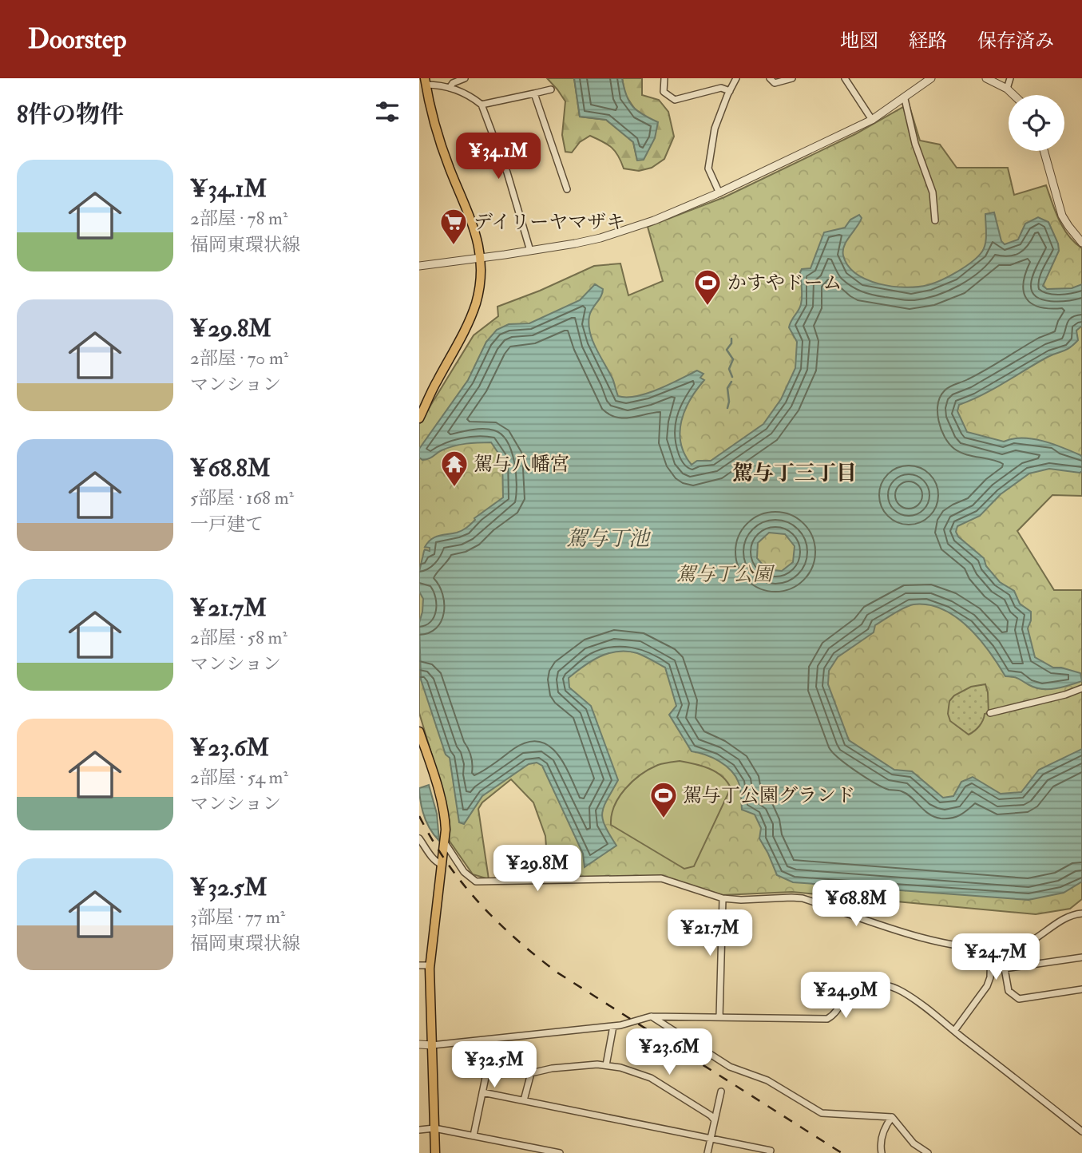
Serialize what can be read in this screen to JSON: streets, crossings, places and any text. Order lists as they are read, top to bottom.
{
  "districts": ["駕与丁三丁目"],
  "water": ["駕与丁池"],
  "parks": ["駕与丁公園"],
  "places": {
    "supermarket": ["デイリーヤマザキ"],
    "sports": ["かすやドーム", "駕与丁公園グランド"],
    "temple": ["駕与八幡宮"]
  },
  "page": {
    "header": "Doorstep",
    "nav": ["地図", "経路", "保存済み"],
    "heading": "8件の物件",
    "price": [
      "¥34.1M",
      "¥29.8M",
      "¥68.8M",
      "¥21.7M",
      "¥24.7M",
      "¥24.9M",
      "¥23.6M",
      "¥32.5M"
    ],
    "list": [
      {
        "name": "¥34.1M",
        "note": "2部屋 · 78 m² · 福岡東環状線"
      },
      {
        "name": "¥29.8M",
        "note": "2部屋 · 70 m² · マンション"
      },
      {
        "name": "¥68.8M",
        "note": "5部屋 · 168 m² · 一戸建て"
      },
      {
        "name": "¥21.7M",
        "note": "2部屋 · 58 m² · マンション"
      },
      {
        "name": "¥23.6M",
        "note": "2部屋 · 54 m² · マンション"
      },
      {
        "name": "¥32.5M",
        "note": "3部屋 · 77 m² · 福岡東環状線"
      }
    ]
  }
}
